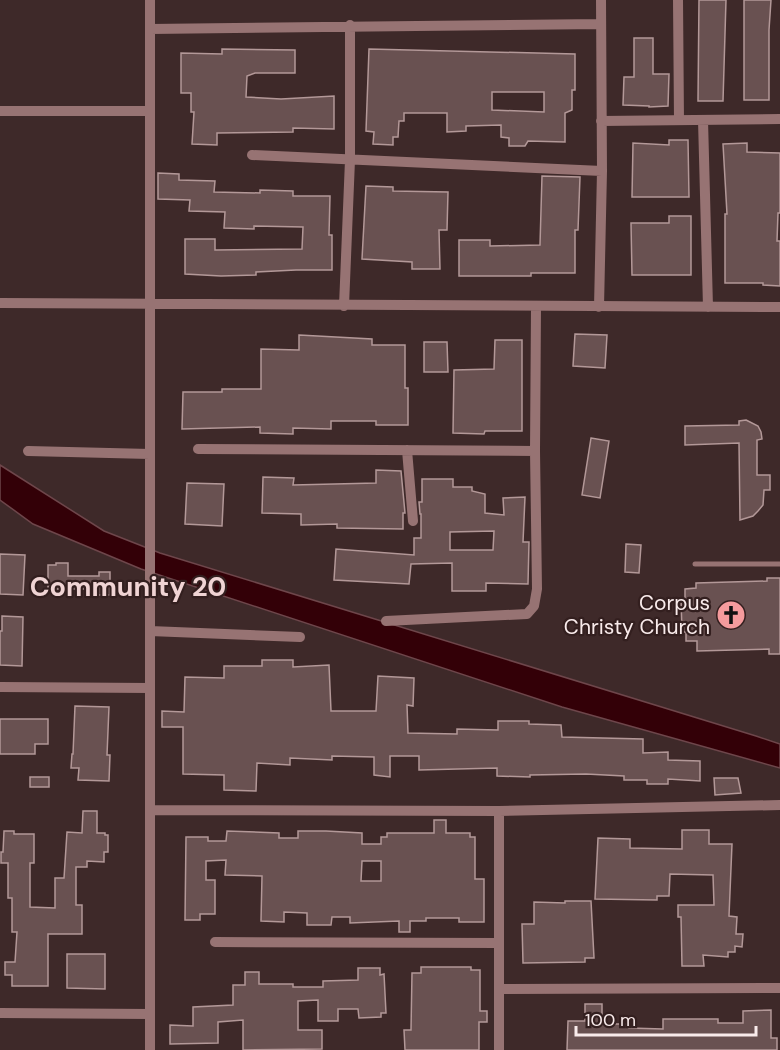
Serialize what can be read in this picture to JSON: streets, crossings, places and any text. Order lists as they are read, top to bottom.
{
  "districts": ["Community 20"],
  "places": {
    "church": ["Corpus Christy Church"]
  },
  "scale_bar": "100 m"
}
